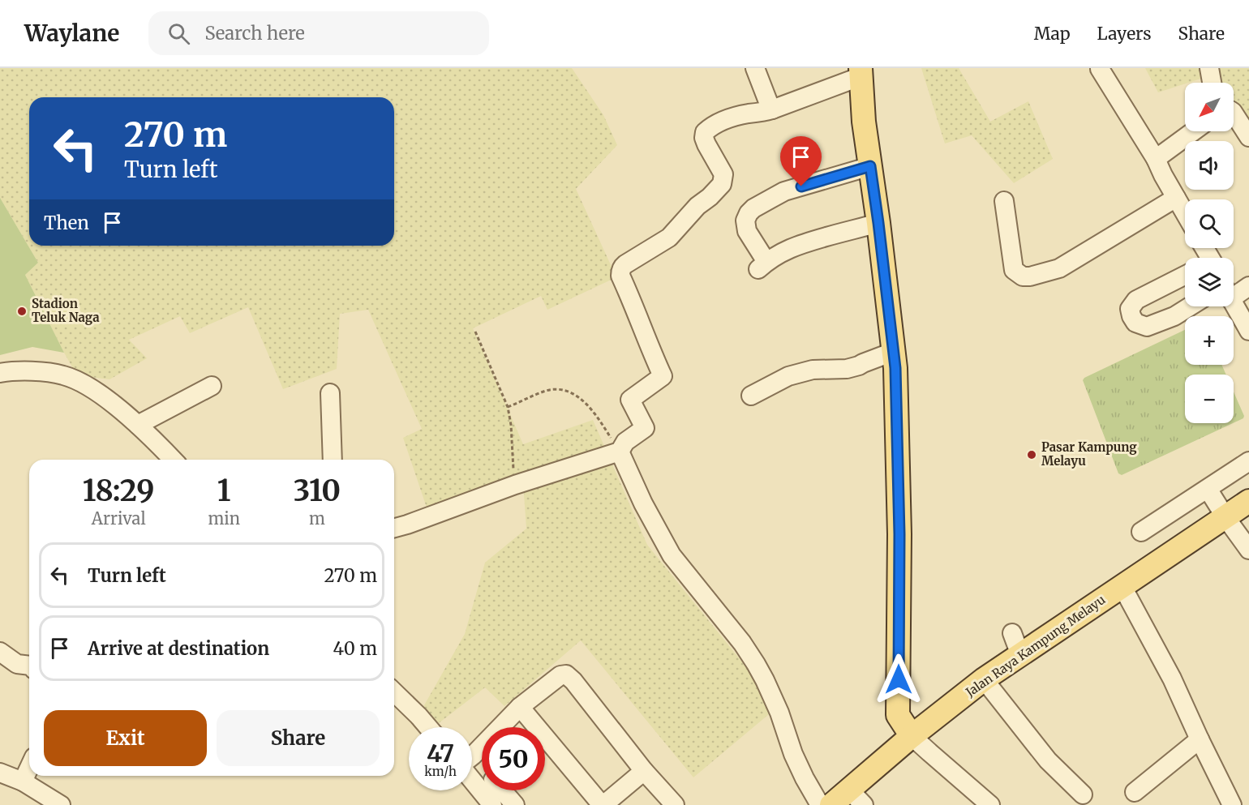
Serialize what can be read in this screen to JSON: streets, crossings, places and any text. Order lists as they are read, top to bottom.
{
  "streets": {
    "main road": ["Jalan Raya Kampung Melayu"]
  },
  "places": ["Stadion Teluk Naga", "Pasar Kampung Melayu"],
  "north": "bottom left",
  "page": {
    "header": "Waylane",
    "search": "Search here",
    "nav": ["Map", "Layers", "Share"],
    "map_buttons": ["+", "−"],
    "turn": ["270 m", "Turn left"],
    "then": "Then",
    "eta": [
      "18:29",
      "Arrival",
      "1",
      "min",
      "310",
      "m"
    ],
    "list": [
      {
        "name": "Turn left",
        "value": "270 m"
      },
      {
        "name": "Arrive at destination",
        "value": "40 m"
      }
    ],
    "buttons": ["Exit", "Share"],
    "speed": "47 km/h",
    "limit": "50"
  }
}
